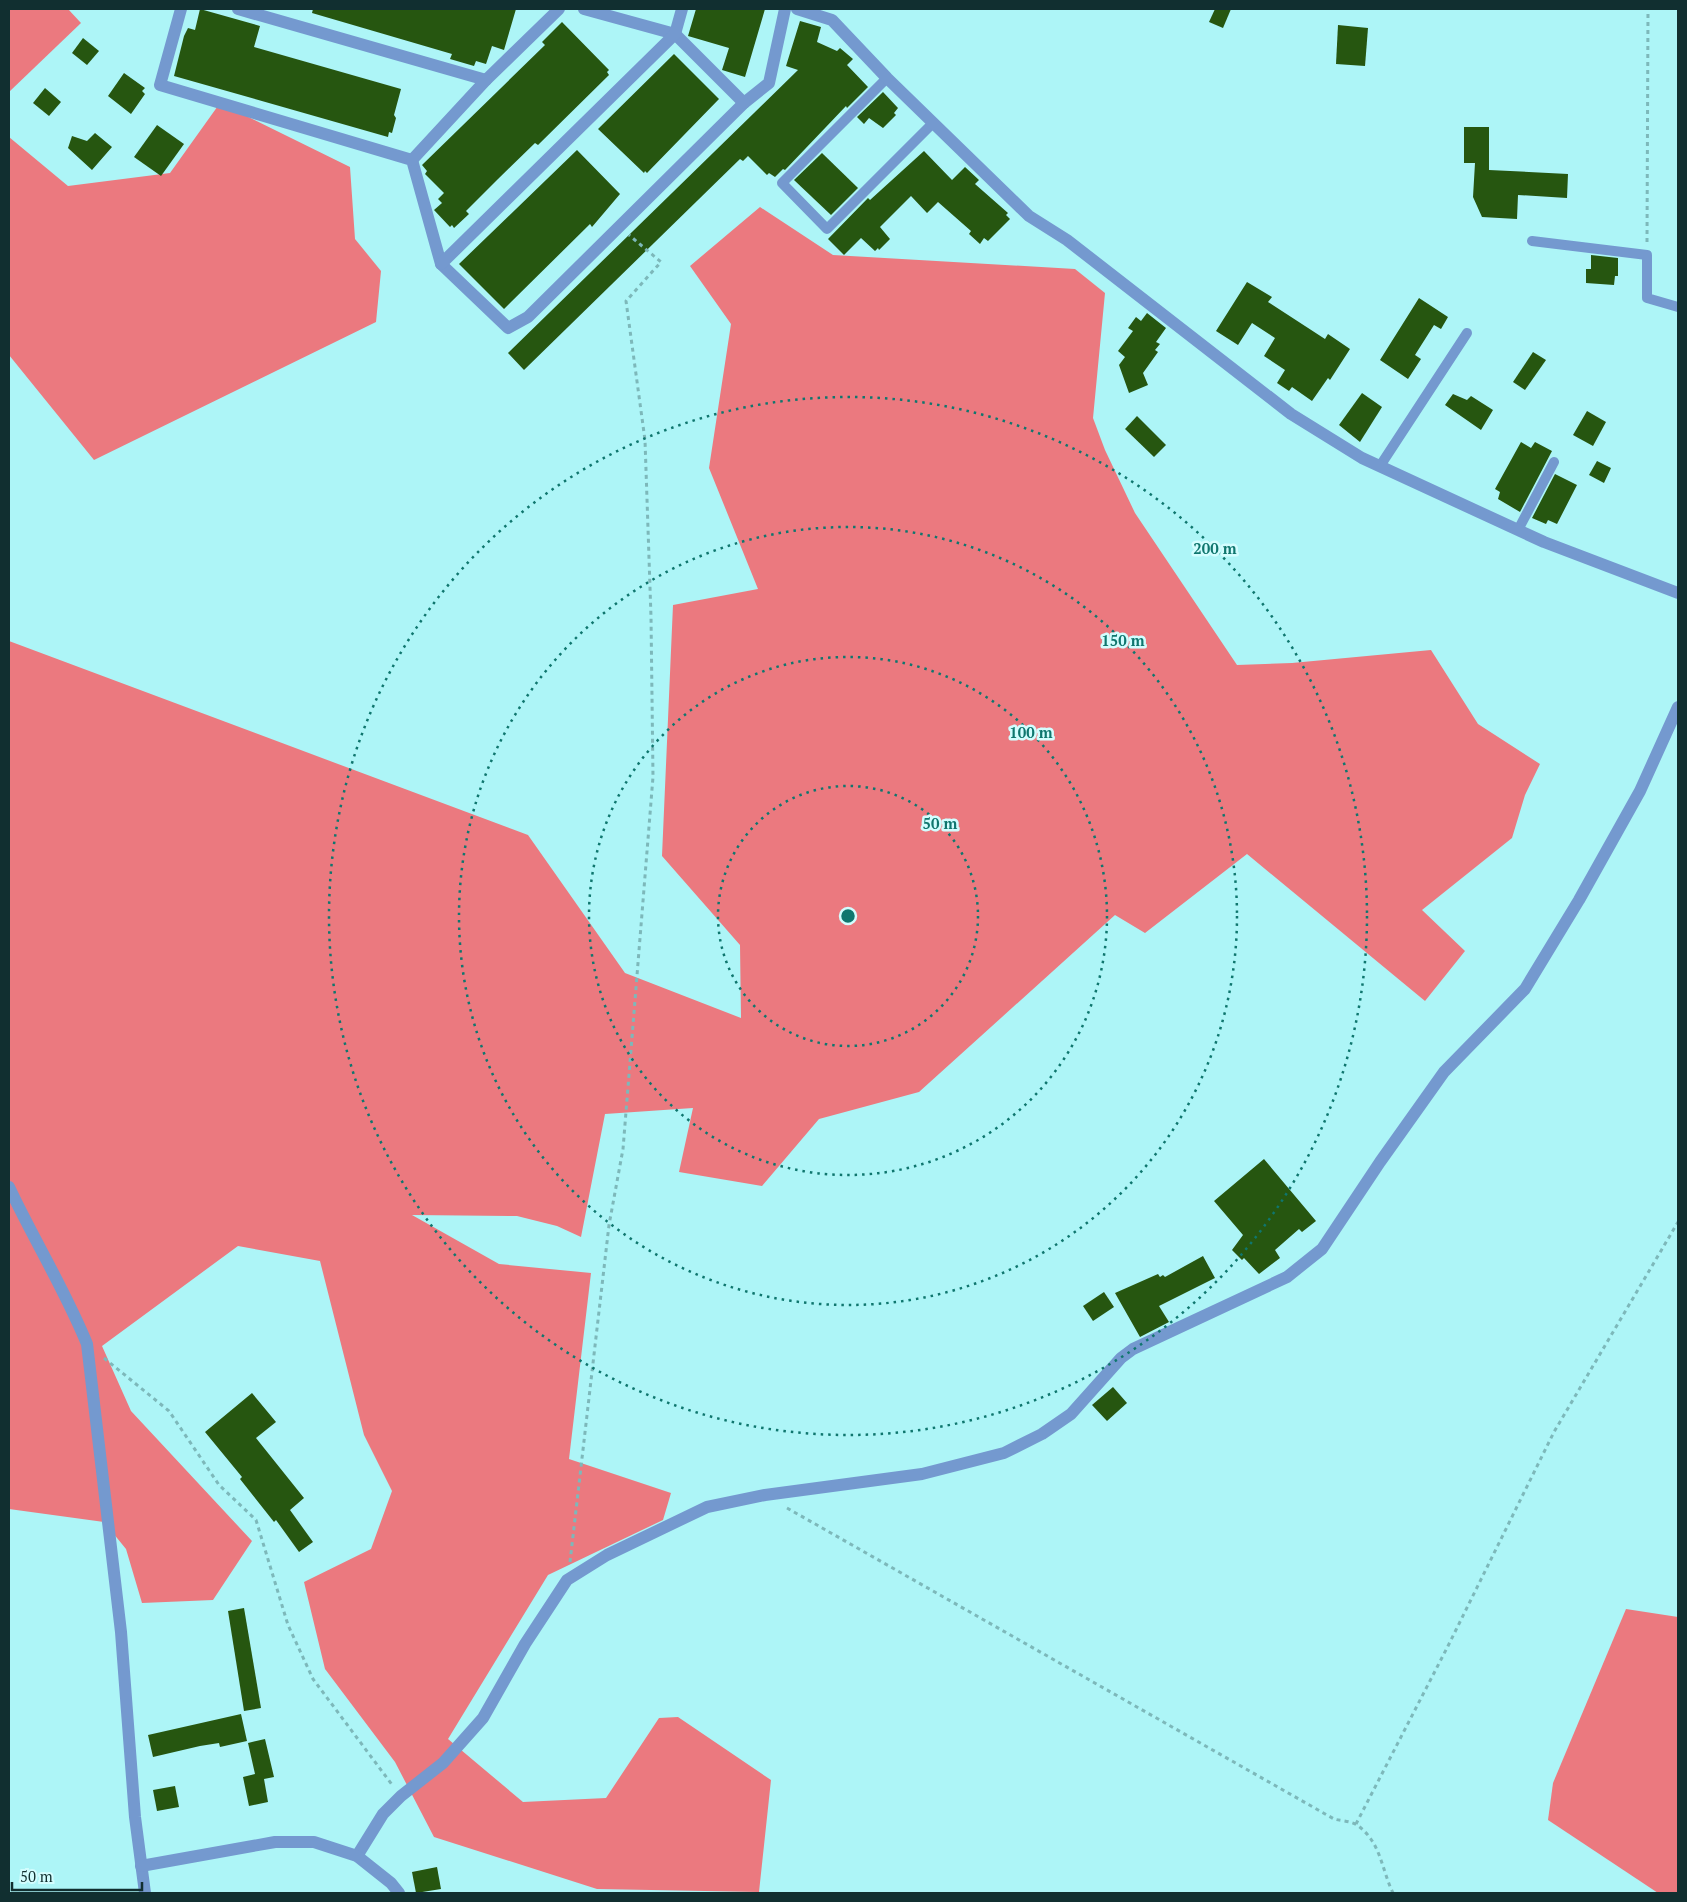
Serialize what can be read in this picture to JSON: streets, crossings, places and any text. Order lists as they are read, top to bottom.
{
  "scale_bar": "50 m",
  "rings": [
    "200 m",
    "150 m",
    "100 m",
    "50 m"
  ]
}
